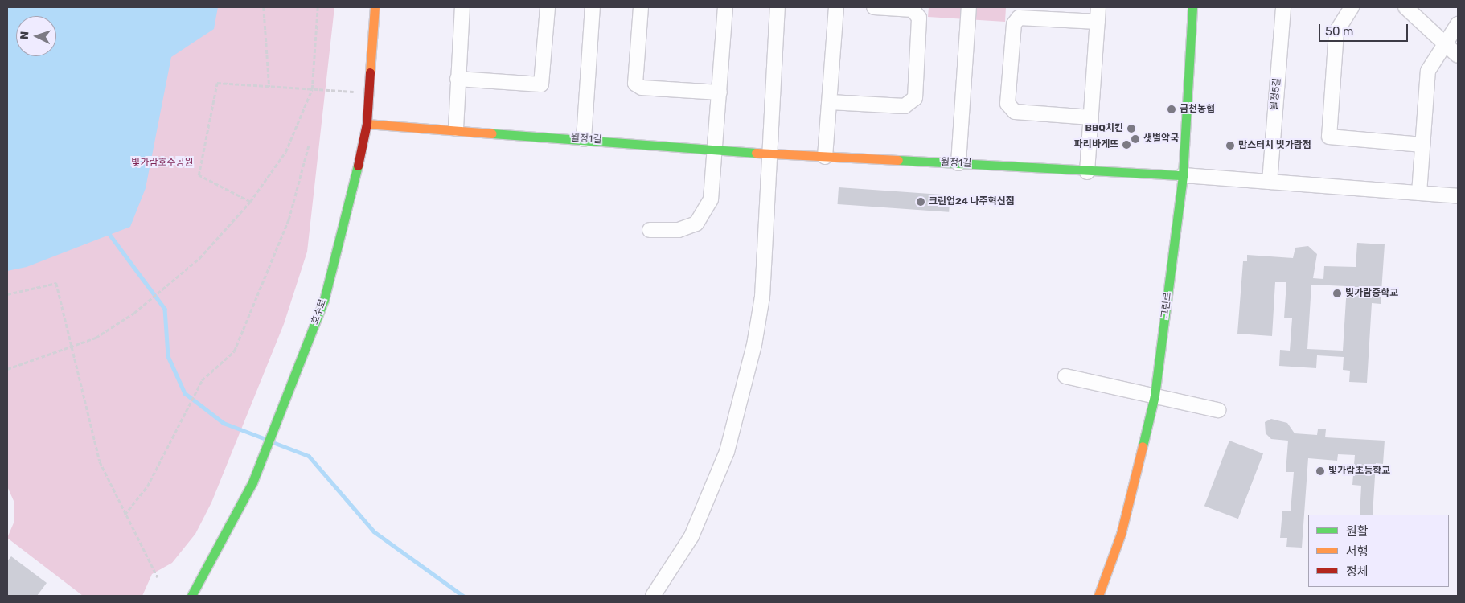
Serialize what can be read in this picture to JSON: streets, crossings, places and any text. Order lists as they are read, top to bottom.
{
  "streets": {
    "street": [
      "월정5길",
      "월정1길",
      "그린로",
      "호수로"
    ]
  },
  "crossings": [
    ["월정1길", "그린로"],
    ["월정1길", "호수로"]
  ],
  "parks": ["빛가람호수공원"],
  "places": [
    "금천농협",
    "BBQ치킨",
    "샛별약국",
    "파리바게뜨",
    "맘스터치 빛가람점",
    "크린업24 나주혁신점",
    "빛가람중학교",
    "빛가람초등학교"
  ],
  "legend": ["원활", "서행", "정체"],
  "scale_bar": "50 m",
  "north": "left"
}
